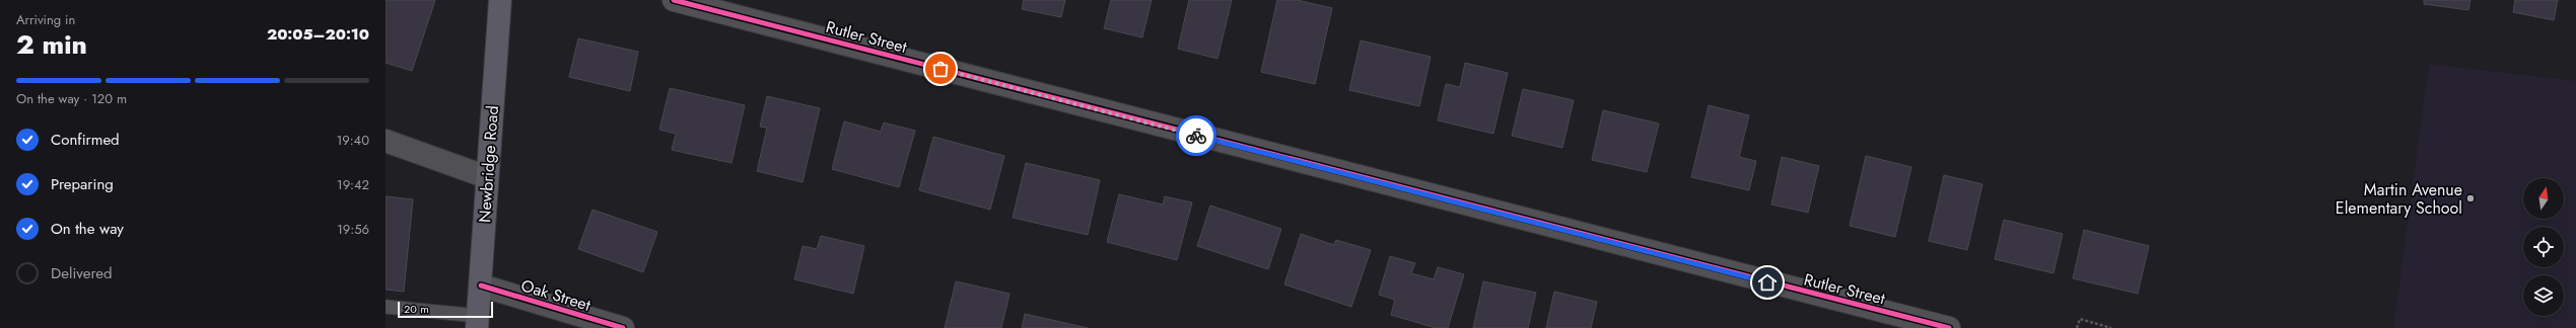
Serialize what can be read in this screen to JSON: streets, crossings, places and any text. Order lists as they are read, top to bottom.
{
  "streets": {
    "main road": ["Newbridge Road"],
    "street": ["Rutler Street", "Oak Street"]
  },
  "crossings": [
    ["Newbridge Road", "Oak Street"]
  ],
  "places": ["Martin Avenue Elementary School"],
  "scale_bar": "20 m",
  "north": "top",
  "page": {
    "heading": ["2 min", "Arriving in", "20:05–20:10"],
    "bar": "On the way · 120 m",
    "list": [
      ["Confirmed", "19:40"],
      ["Preparing", "19:42"],
      ["On the way", "19:56"],
      "Delivered"
    ],
    "scale": "20 m"
  }
}
